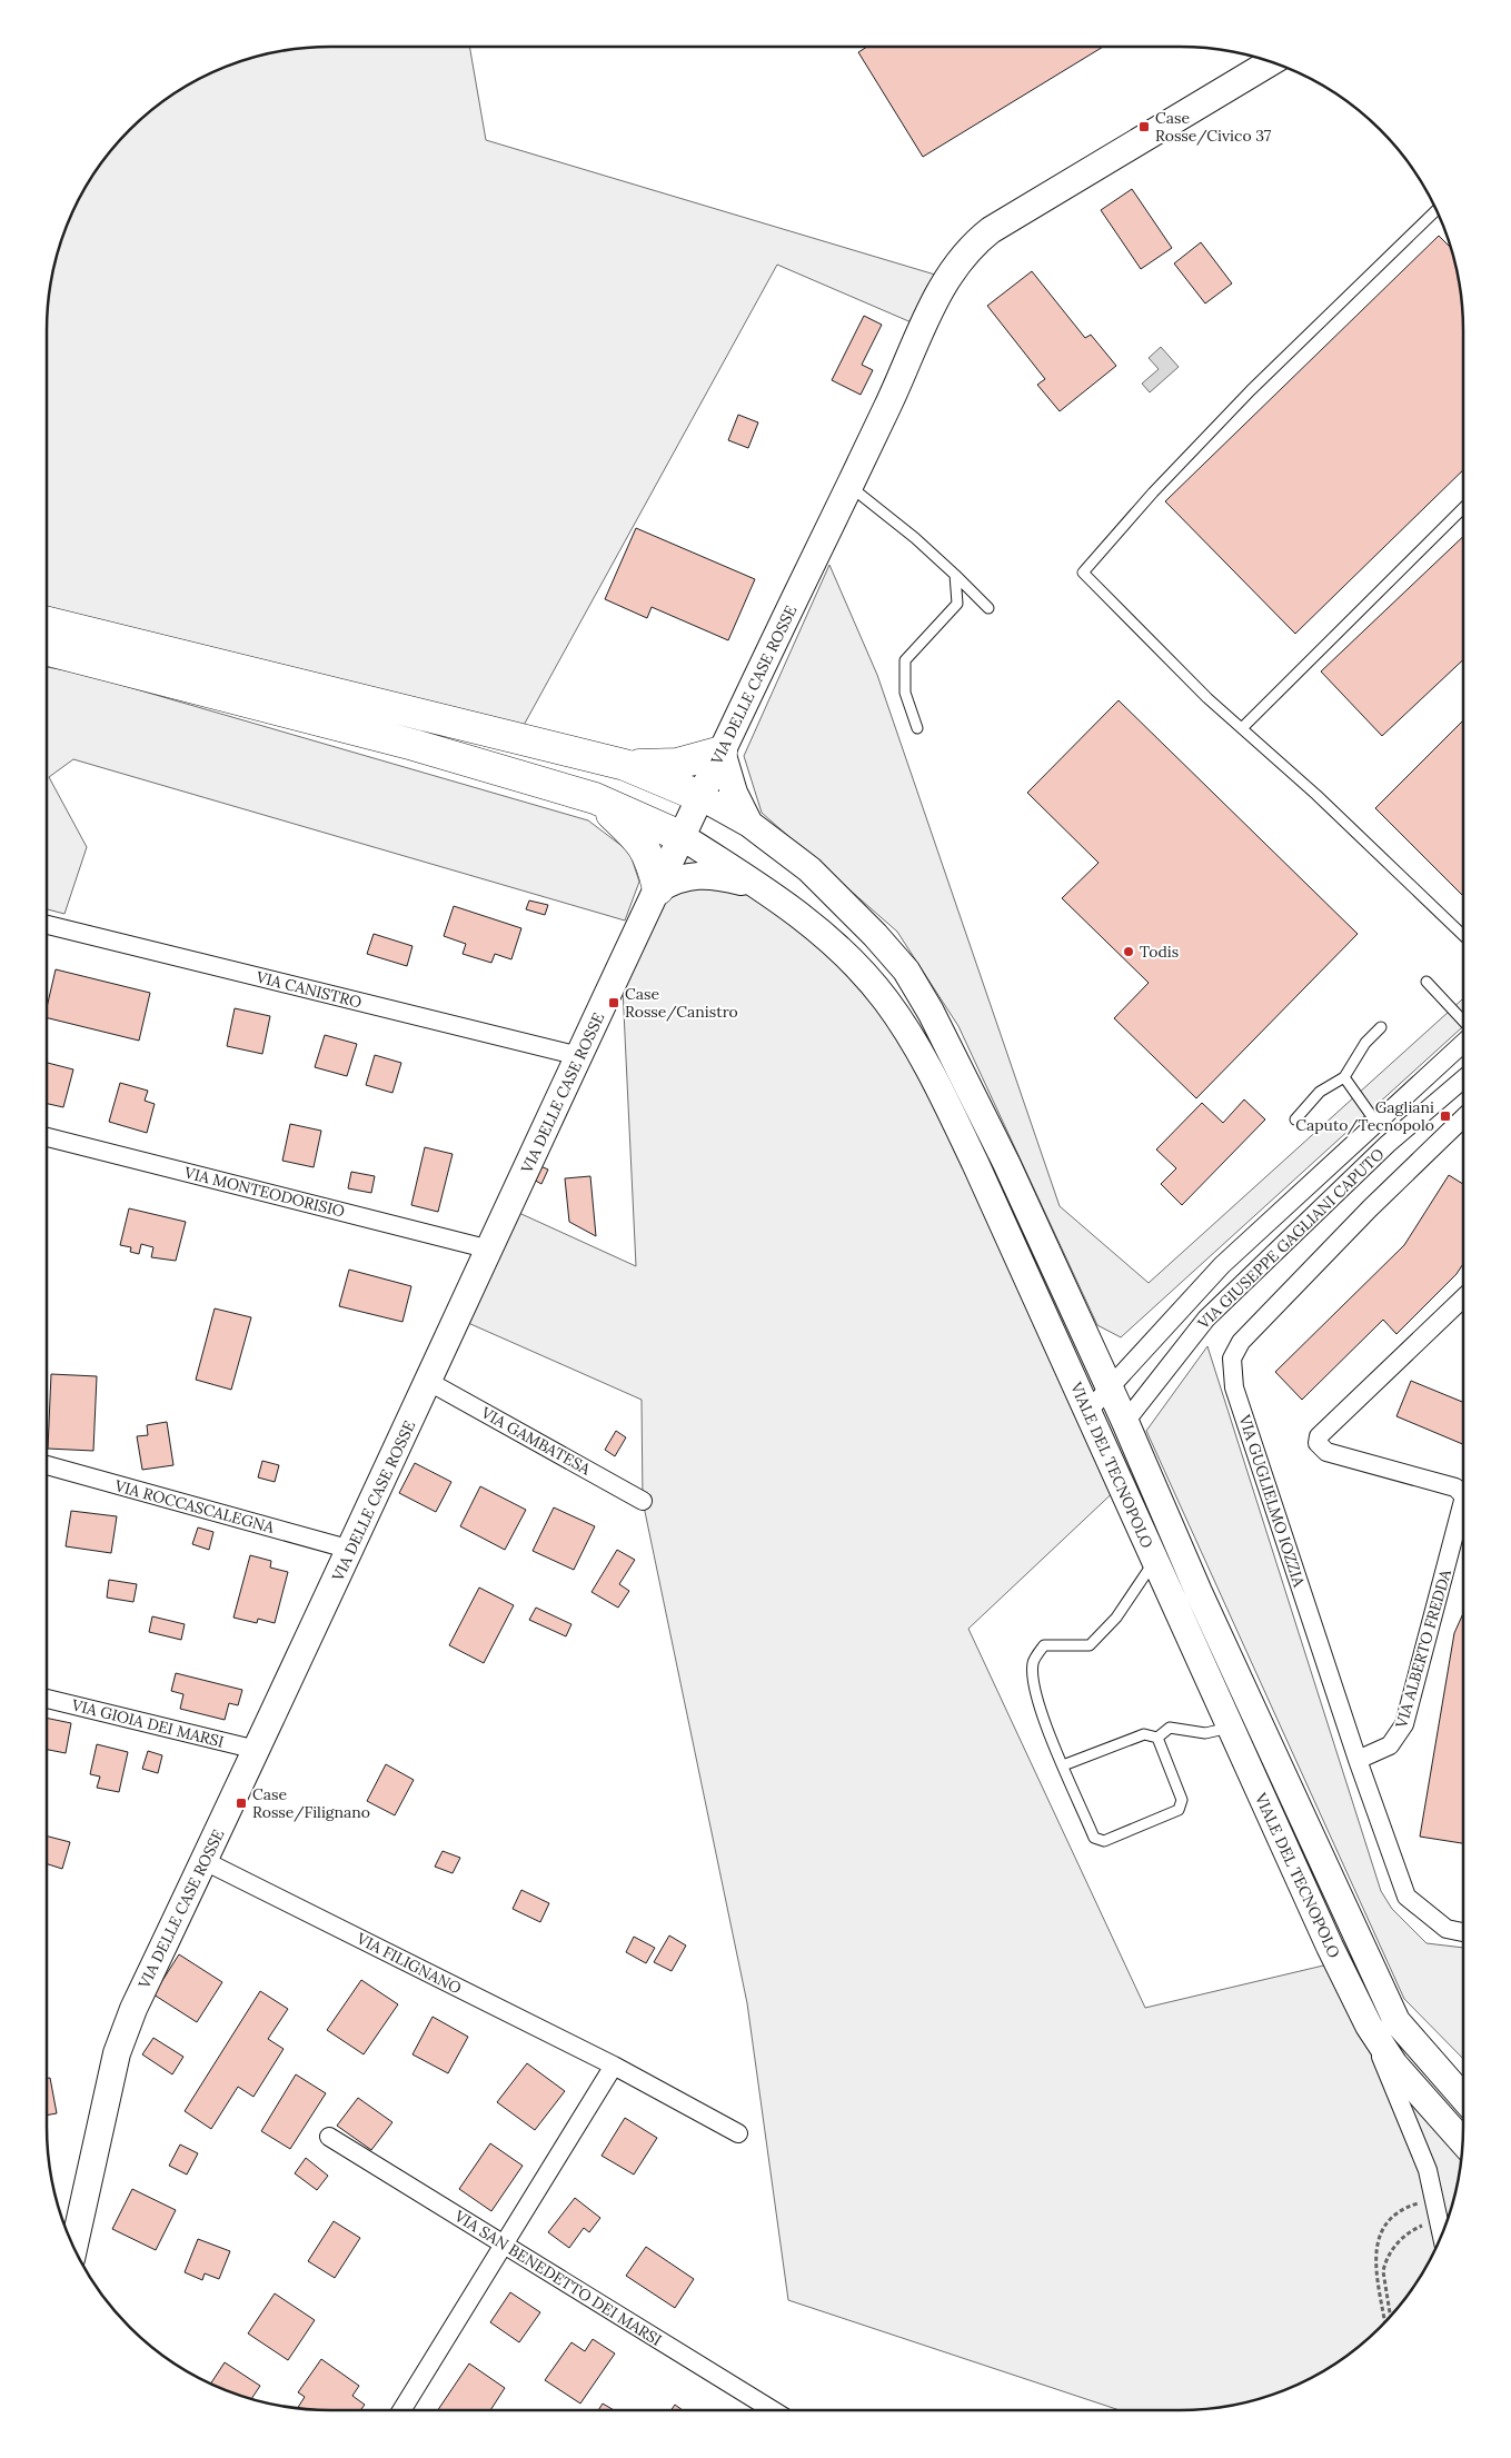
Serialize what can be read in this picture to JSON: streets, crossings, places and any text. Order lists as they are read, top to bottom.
{
  "streets": {
    "main road": ["VIA DELLE CASE ROSSE", "VIALE DEL TECNOPOLO"],
    "street": [
      "VIA CANISTRO",
      "VIA MONTEODORISIO",
      "VIA GIUSEPPE GAGLIANI CAPUTO",
      "VIA GAMBATESA",
      "VIA GUGLIELMO IOZZIA",
      "VIA ROCCASCALEGNA",
      "VIA ALBERTO FREDDA",
      "VIA GIOIA DEI MARSI",
      "VIA FILIGNANO",
      "VIA SAN BENEDETTO DEI MARSI"
    ]
  },
  "crossings": [
    ["VIA DELLE CASE ROSSE", "VIA CANISTRO"],
    ["VIA DELLE CASE ROSSE", "VIA MONTEODORISIO"],
    ["VIA DELLE CASE ROSSE", "VIA GAMBATESA"],
    ["VIA DELLE CASE ROSSE", "VIALE DEL TECNOPOLO"],
    ["VIA DELLE CASE ROSSE", "VIA ROCCASCALEGNA"],
    ["VIA DELLE CASE ROSSE", "VIA GIOIA DEI MARSI"],
    ["VIA DELLE CASE ROSSE", "VIA FILIGNANO"],
    ["VIA GIUSEPPE GAGLIANI CAPUTO", "VIALE DEL TECNOPOLO"],
    ["VIA GUGLIELMO IOZZIA", "VIA ALBERTO FREDDA"]
  ],
  "places": {
    "transit": [
      "Case Rosse/Civico 37",
      "Case Rosse/Canistro",
      "Gagliani Caputo/Tecnopolo",
      "Case Rosse/Filignano"
    ],
    "other": ["Todis"]
  }
}
